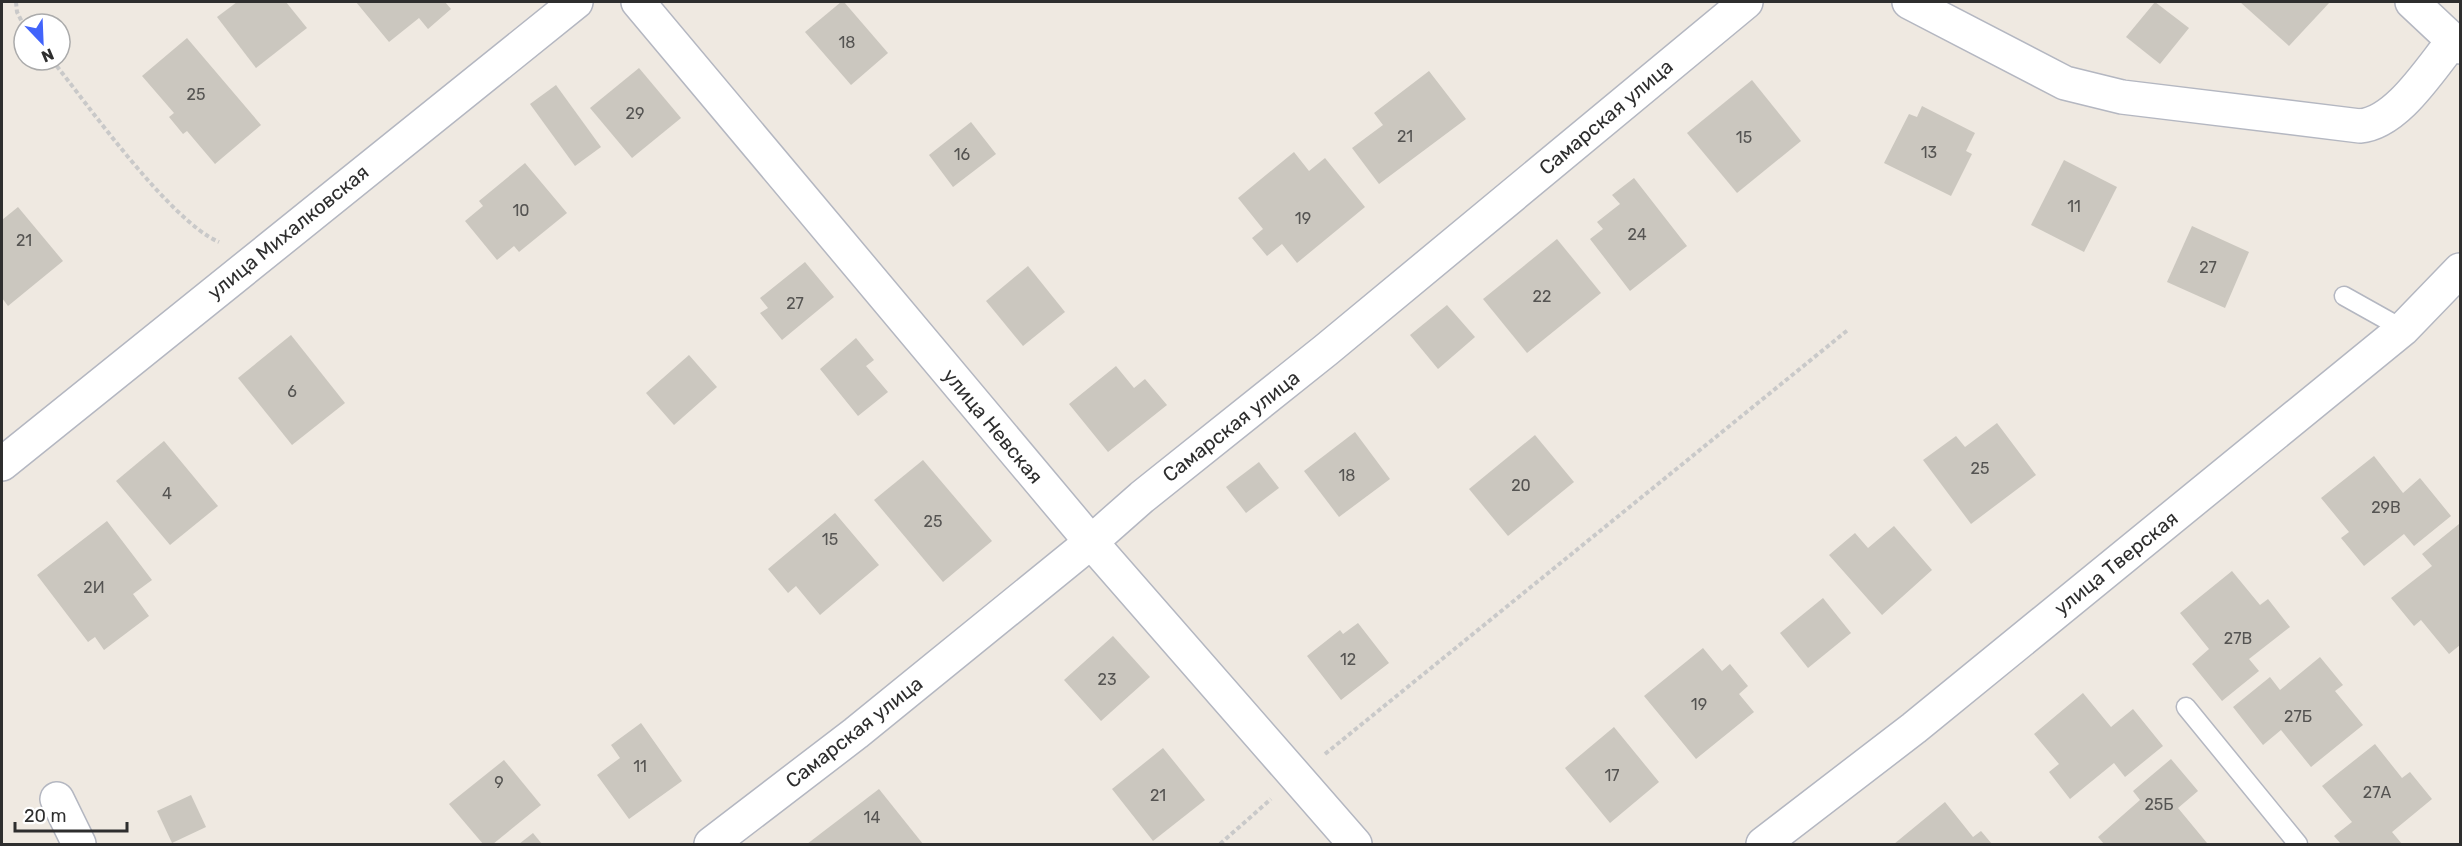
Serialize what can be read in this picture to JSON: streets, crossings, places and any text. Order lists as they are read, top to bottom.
{
  "streets": {
    "street": [
      "Самарская улица",
      "улица Михалковская",
      "улица Невская",
      "улица Тверская"
    ]
  },
  "crossings": [
    ["Самарская улица", "улица Невская"]
  ],
  "house_numbers": [
    "18",
    "25",
    "29",
    "21",
    "15",
    "13",
    "16",
    "11",
    "10",
    "19",
    "24",
    "21",
    "27",
    "22",
    "27",
    "6",
    "25",
    "18",
    "20",
    "4",
    "29В",
    "25",
    "15",
    "2И",
    "27В",
    "12",
    "23",
    "19",
    "27Б",
    "11",
    "17",
    "9",
    "27А",
    "21",
    "25Б",
    "14"
  ],
  "scale_bar": "20 m",
  "north": "bottom right"
}
